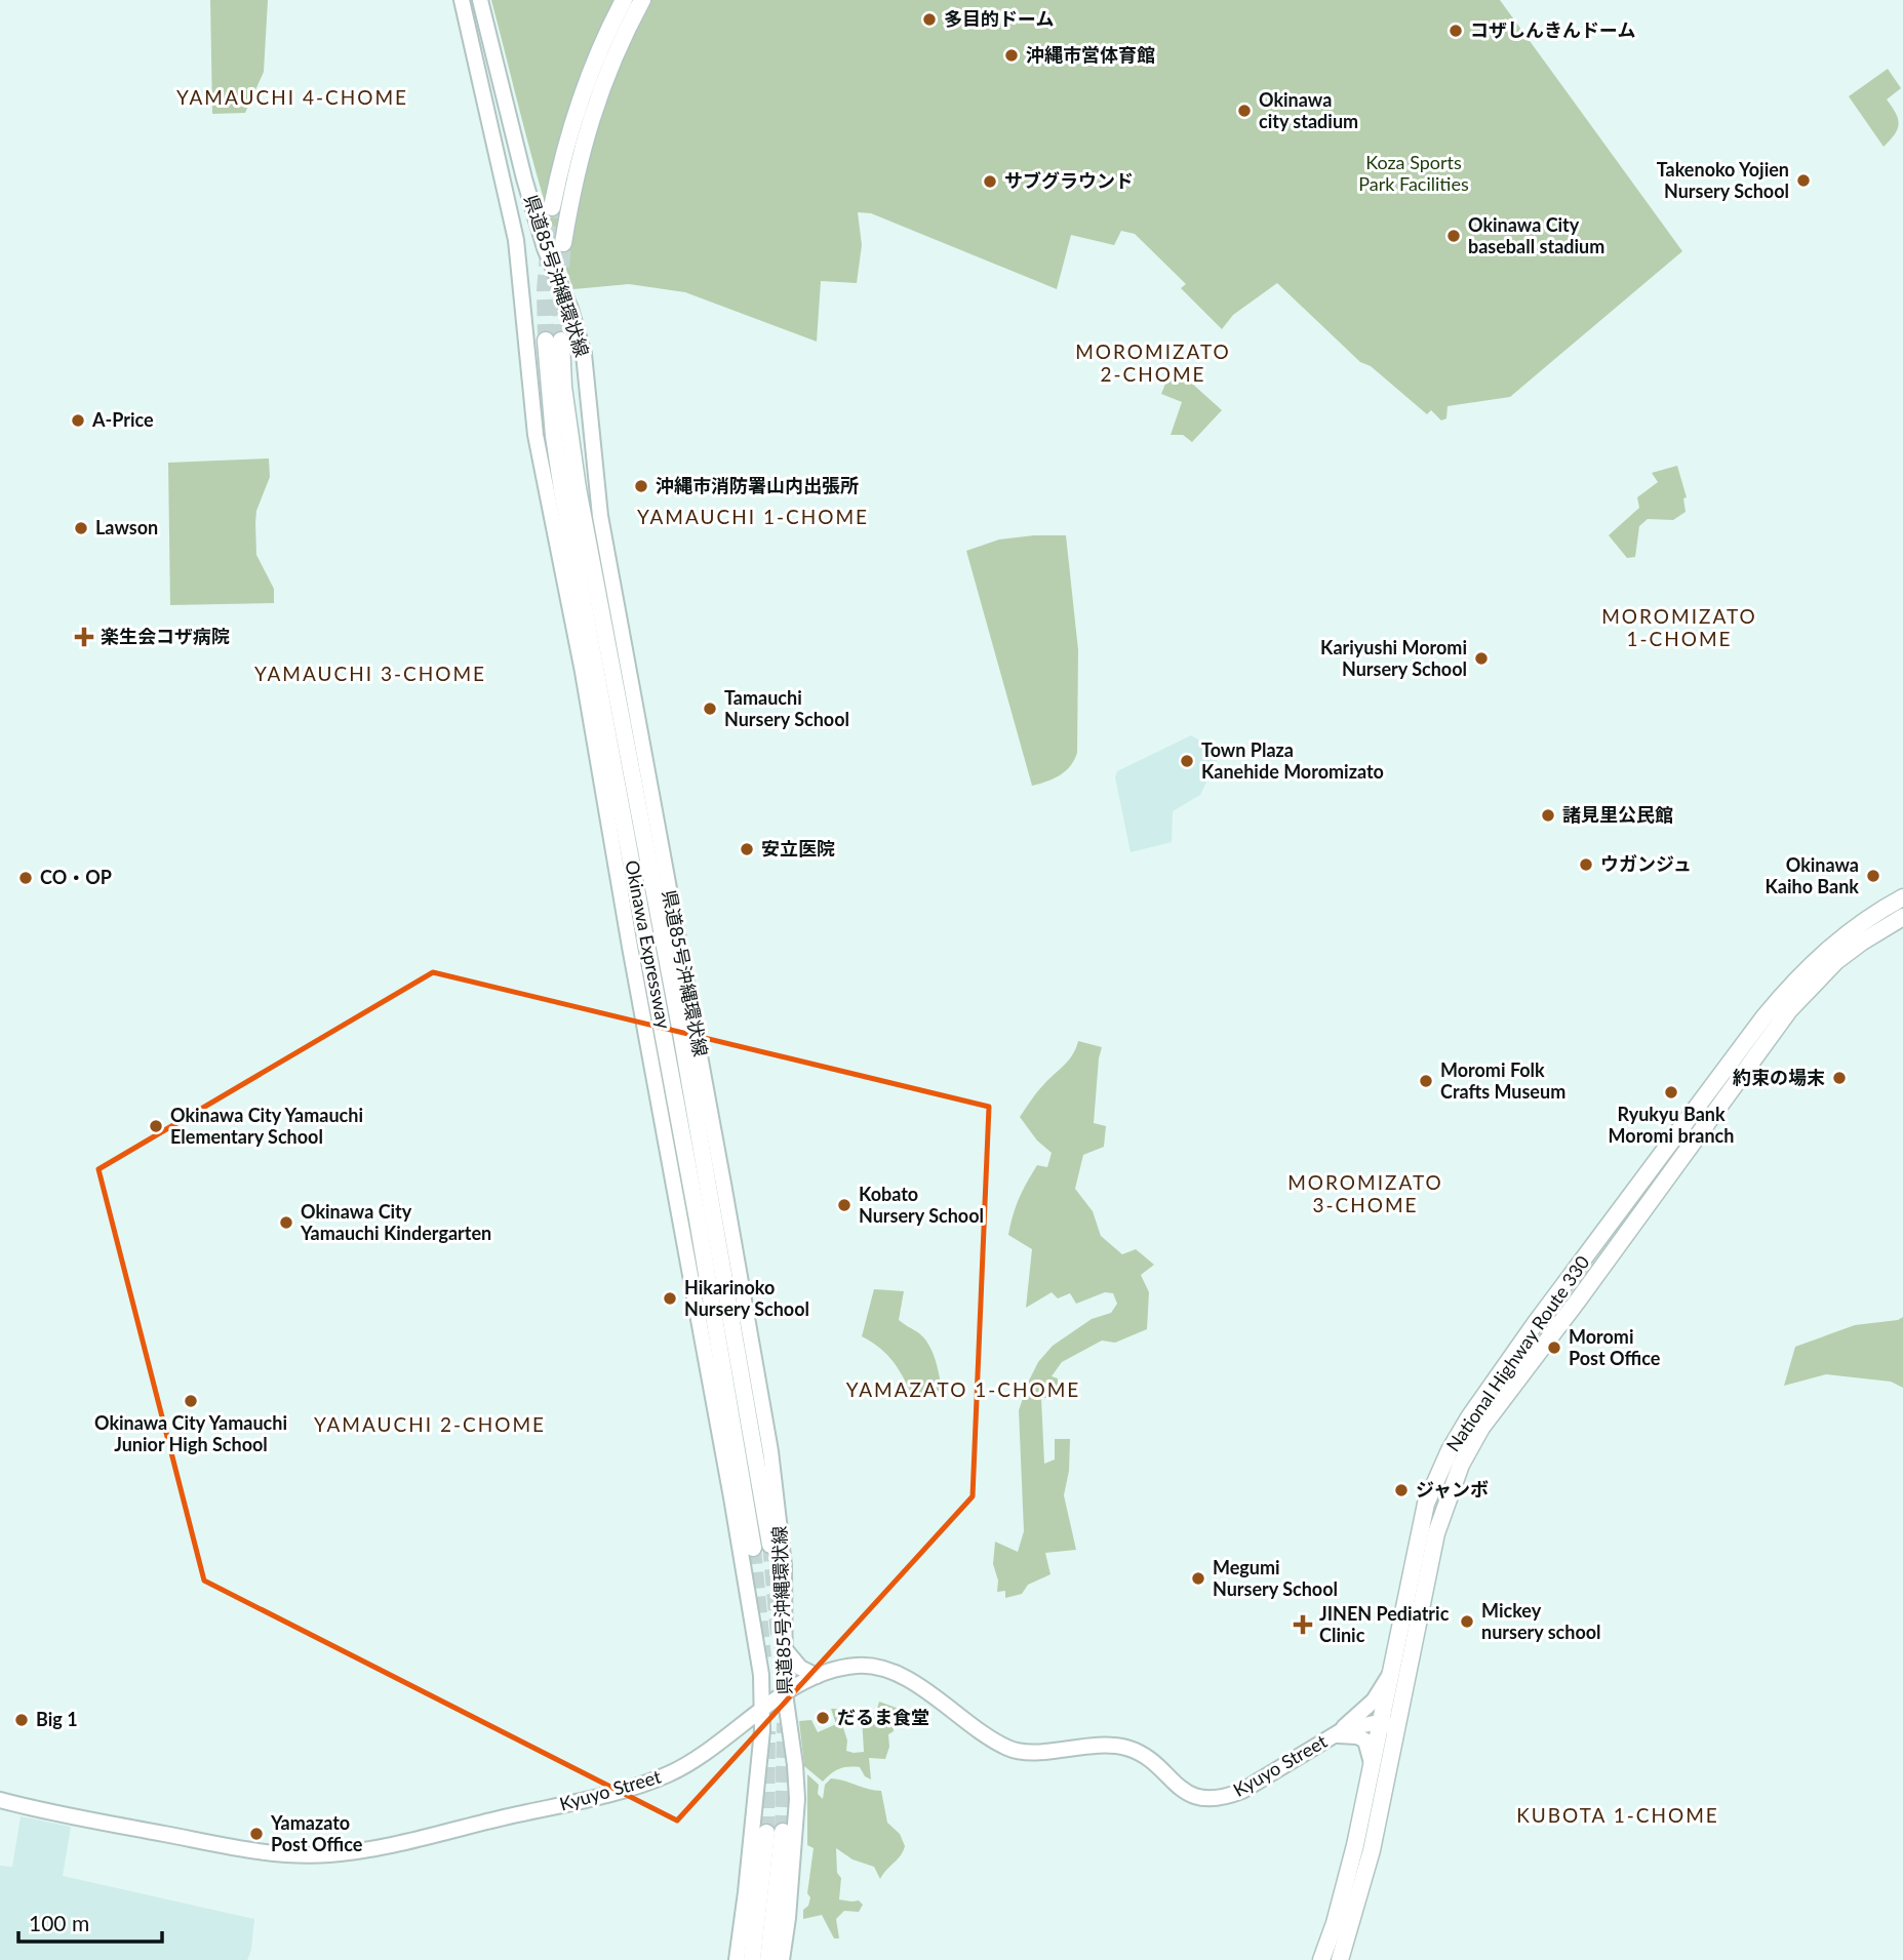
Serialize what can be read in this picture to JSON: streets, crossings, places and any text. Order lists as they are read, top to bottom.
{
  "streets": {
    "highway": ["Okinawa Expressway", "National Highway Route 330"],
    "main road": ["県道85号沖縄環状線", "Kyuyo Street"]
  },
  "crossings": [
    ["県道85号沖縄環状線", "Kyuyo Street"],
    ["National Highway Route 330", "Kyuyo Street"]
  ],
  "districts": [
    "YAMAUCHI 4-CHOME",
    "MOROMIZATO 2-CHOME",
    "YAMAUCHI 1-CHOME",
    "MOROMIZATO 1-CHOME",
    "YAMAUCHI 3-CHOME",
    "MOROMIZATO 3-CHOME",
    "YAMAZATO 1-CHOME",
    "YAMAUCHI 2-CHOME",
    "KUBOTA 1-CHOME"
  ],
  "parks": ["Koza Sports Park Facilities"],
  "places": {
    "other": [
      "多目的ドーム",
      "コザしんきんドーム",
      "沖縄市営体育館",
      "Okinawa city stadium",
      "Takenoko Yojien Nursery School",
      "サブグラウンド",
      "Okinawa City baseball stadium",
      "A-Price",
      "沖縄市消防署山内出張所",
      "Lawson",
      "Kariyushi Moromi Nursery School",
      "Tamauchi Nursery School",
      "Town Plaza Kanehide Moromizato",
      "諸見里公民館",
      "安立医院",
      "ウガンジュ",
      "Okinawa Kaiho Bank",
      "CO・OP",
      "約束の場末",
      "Moromi Folk Crafts Museum",
      "Ryukyu Bank Moromi branch",
      "Okinawa City Yamauchi Elementary School",
      "Kobato Nursery School",
      "Okinawa City Yamauchi Kindergarten",
      "Hikarinoko Nursery School",
      "Moromi Post Office",
      "Okinawa City Yamauchi Junior High School",
      "ジャンボ",
      "Megumi Nursery School",
      "Mickey nursery school",
      "だるま食堂",
      "Big 1",
      "Yamazato Post Office"
    ],
    "health": ["楽生会コザ病院", "JINEN Pediatric Clinic"]
  },
  "scale_bar": "100 m"
}
